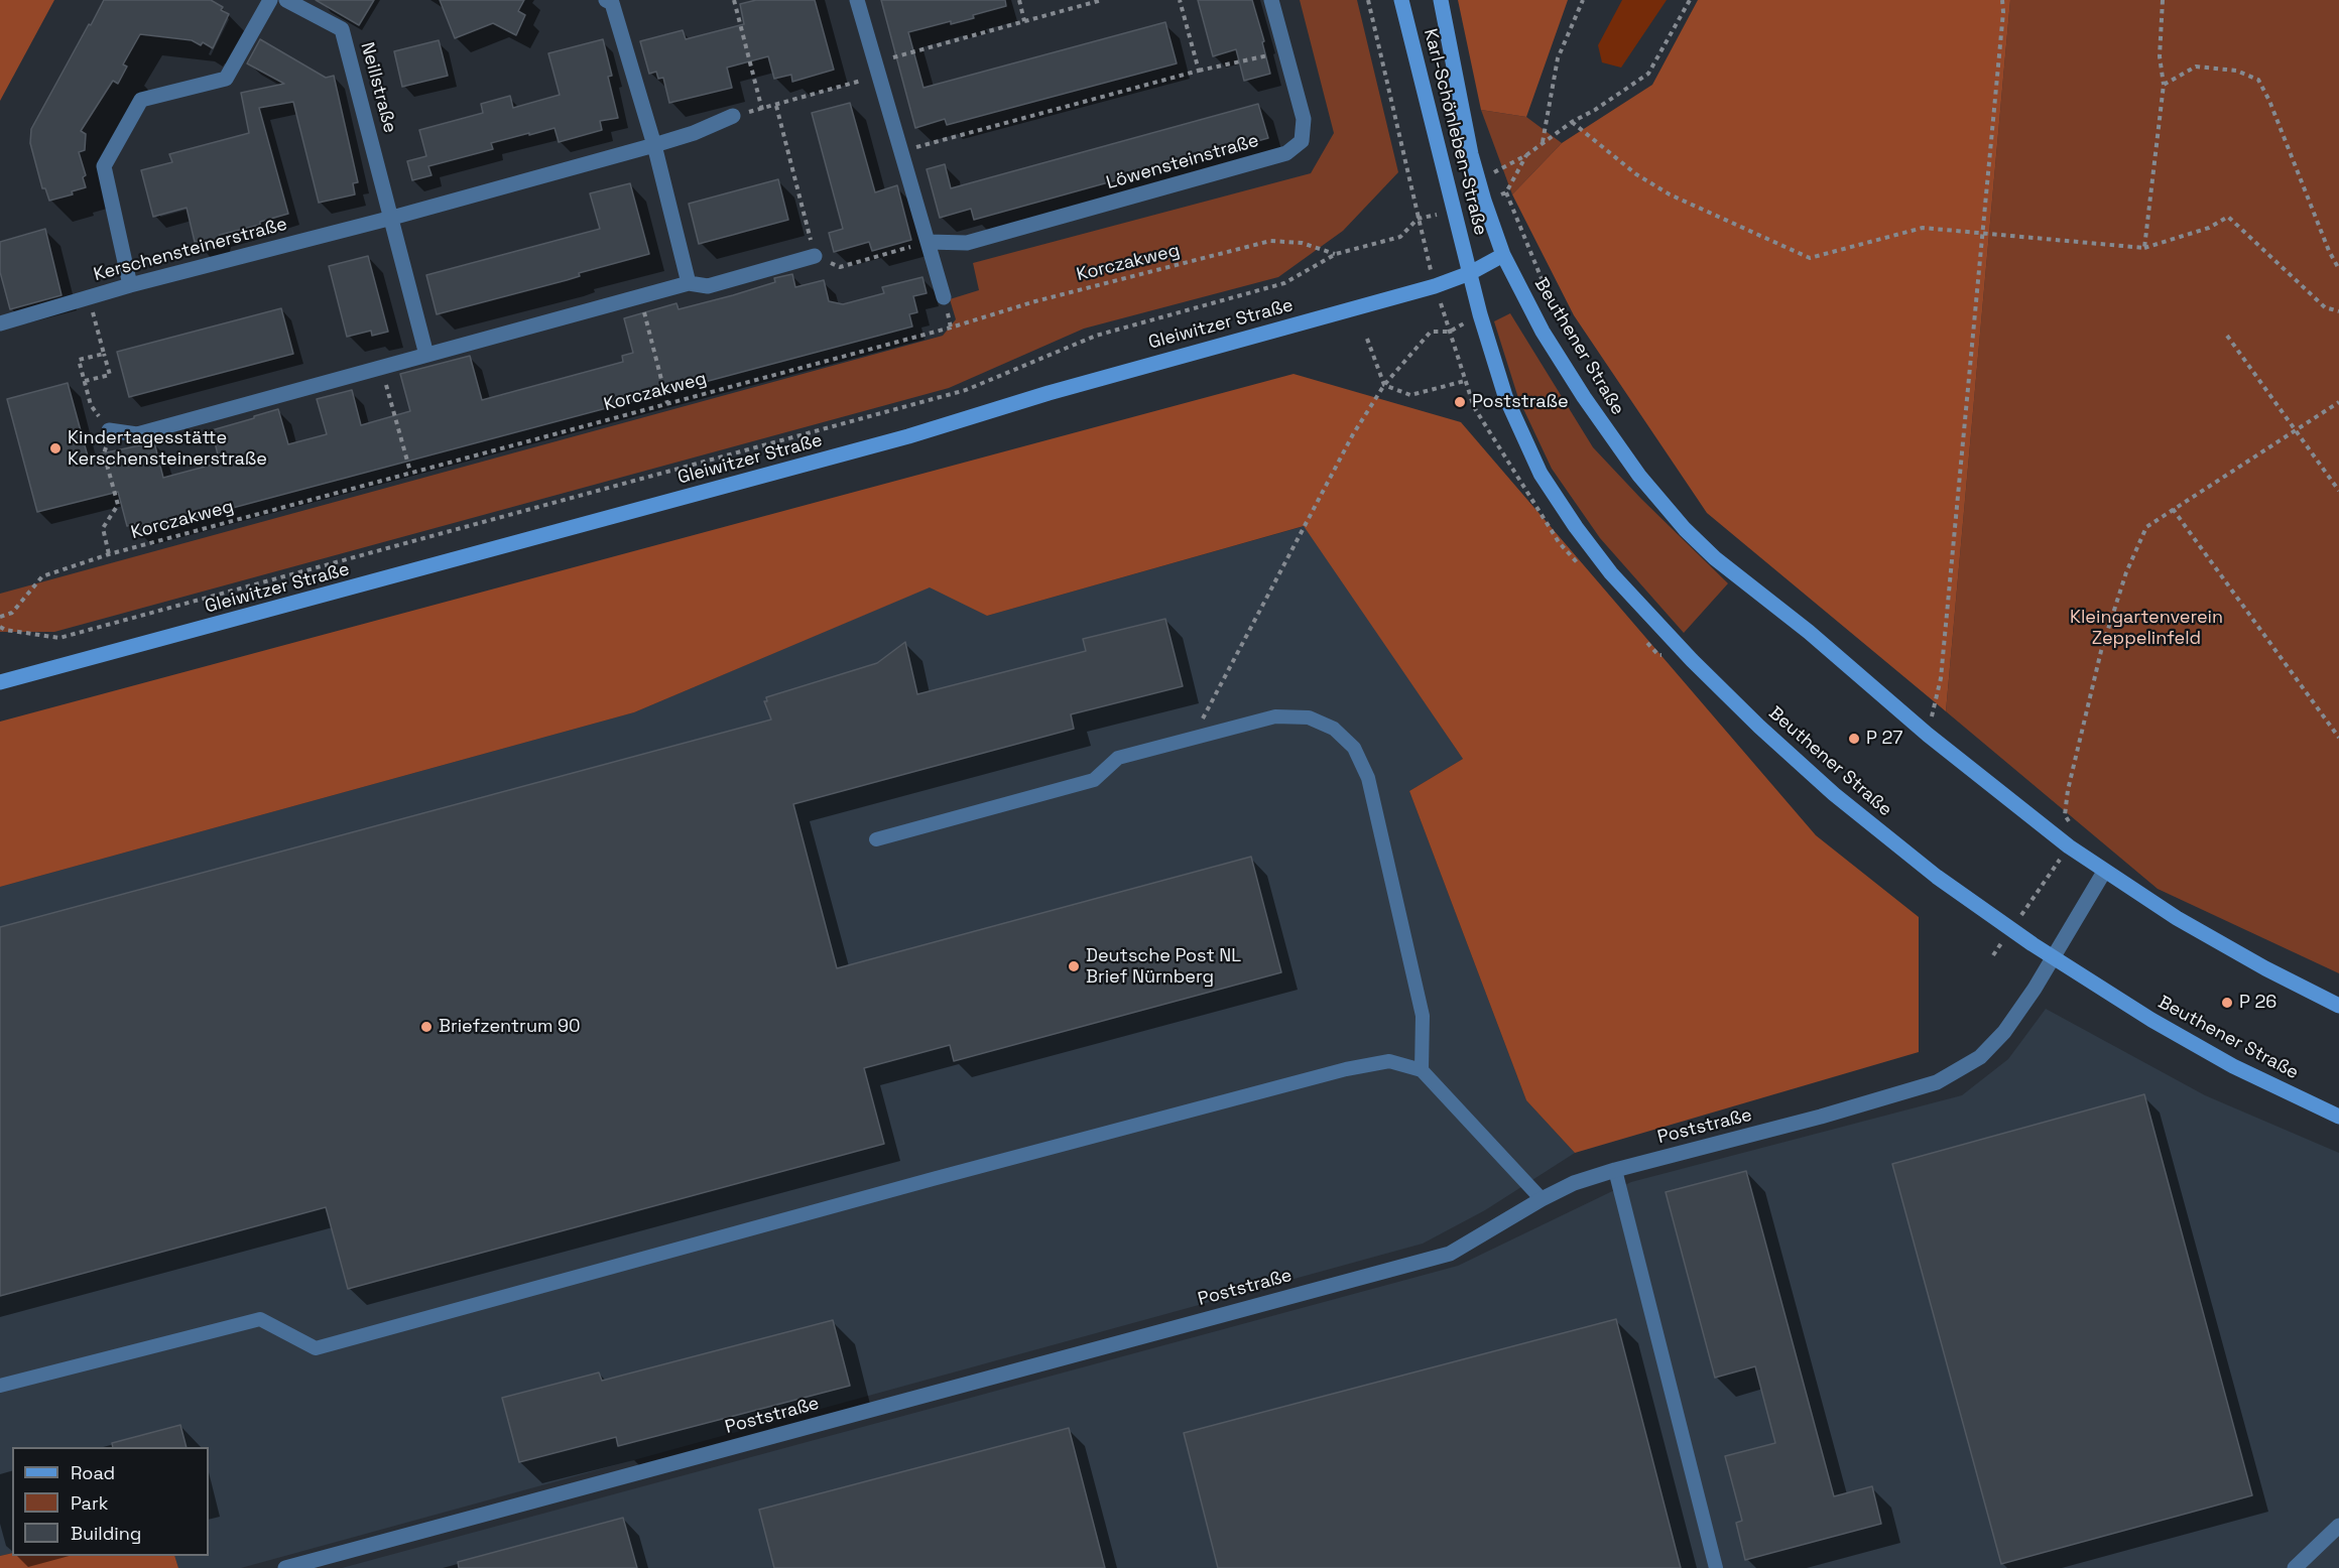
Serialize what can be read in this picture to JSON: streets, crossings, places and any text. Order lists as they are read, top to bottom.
{
  "streets": {
    "main road": ["Karl-Schönleben-Straße", "Gleiwitzer Straße", "Beuthener Straße"],
    "street": [
      "Neillstraße",
      "Löwensteinstraße",
      "Kerschensteinerstraße",
      "Poststraße"
    ],
    "path": ["Korczakweg"]
  },
  "crossings": [
    ["Neillstraße", "Kerschensteinerstraße"],
    ["Karl-Schönleben-Straße", "Gleiwitzer Straße"],
    ["Karl-Schönleben-Straße", "Beuthener Straße"],
    ["Gleiwitzer Straße", "Beuthener Straße"],
    ["Beuthener Straße", "Poststraße"]
  ],
  "parks": ["Kleingartenverein Zeppelinfeld"],
  "places": [
    "Poststraße",
    "Kindertagesstätte Kerschensteinerstraße",
    "P 27",
    "Deutsche Post NL Brief Nürnberg",
    "P 26",
    "Briefzentrum 90"
  ],
  "legend": ["Road", "Park", "Building"]
}
